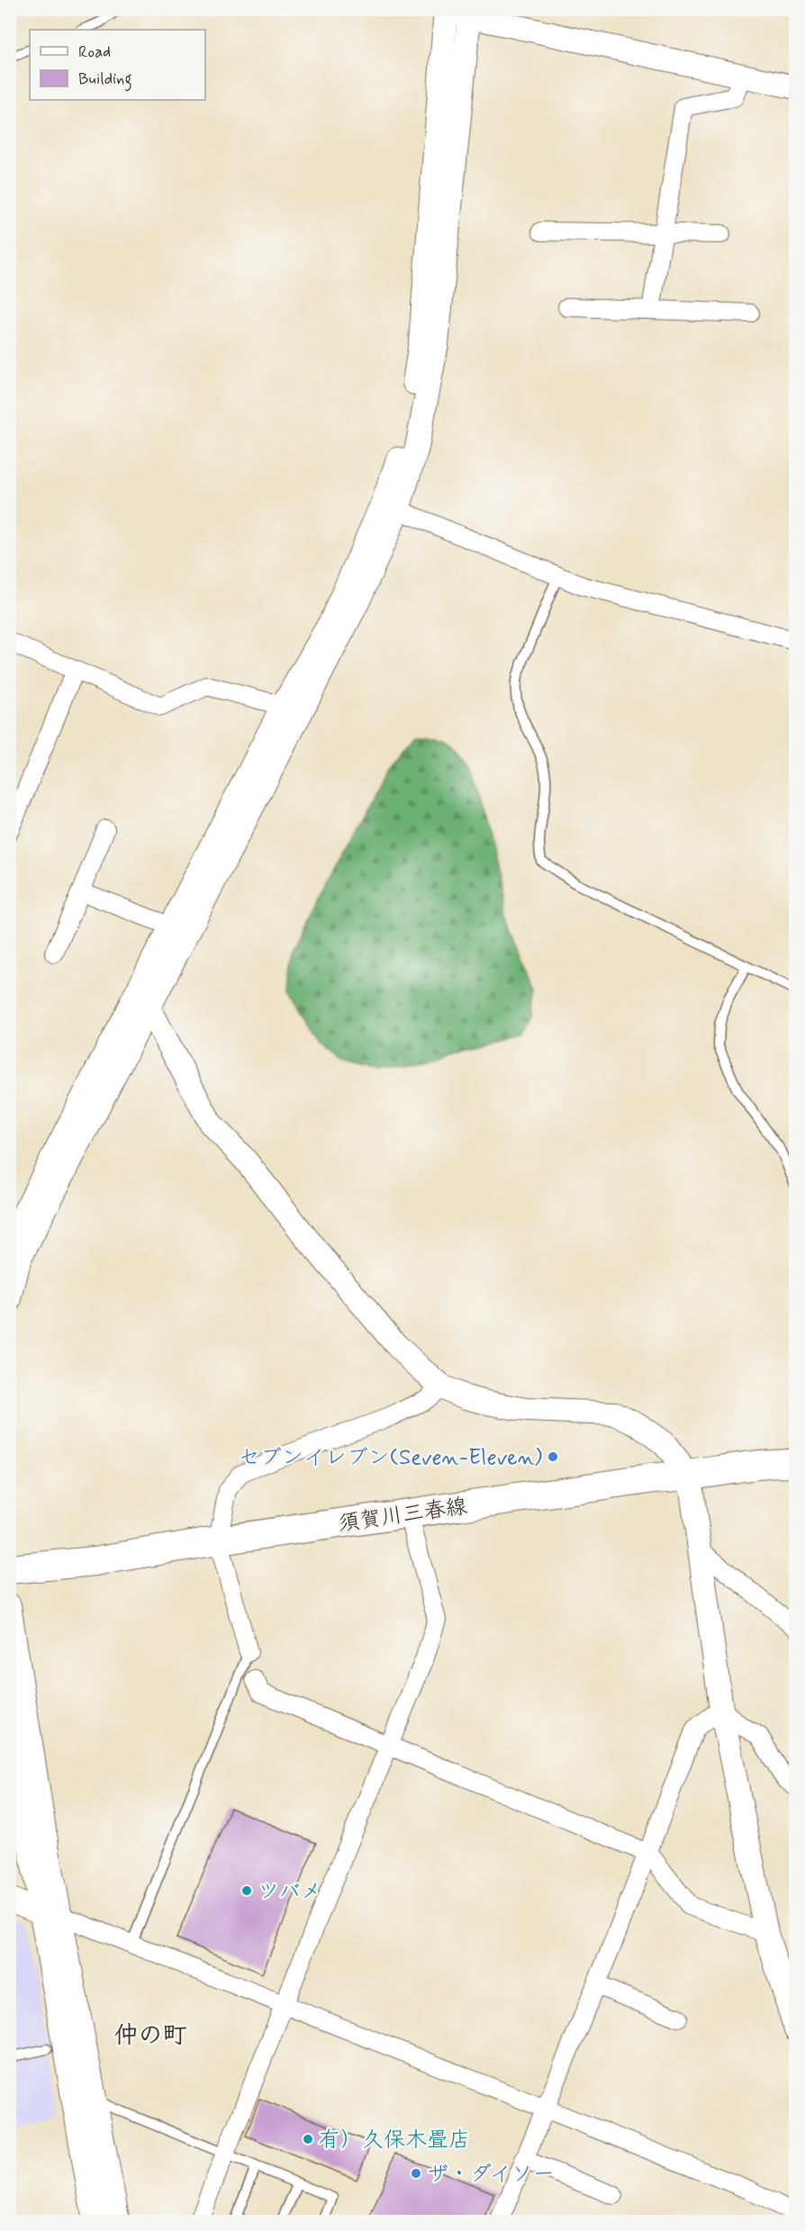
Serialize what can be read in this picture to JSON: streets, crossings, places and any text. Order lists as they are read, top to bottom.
{
  "streets": {
    "main road": ["須賀川三春線"]
  },
  "districts": ["仲の町"],
  "places": [
    "セブンイレブン(Seven-Eleven)",
    "ツバメ",
    "有）久保木畳店",
    "ザ・ダイソー"
  ],
  "legend": ["Road", "Building"]
}
